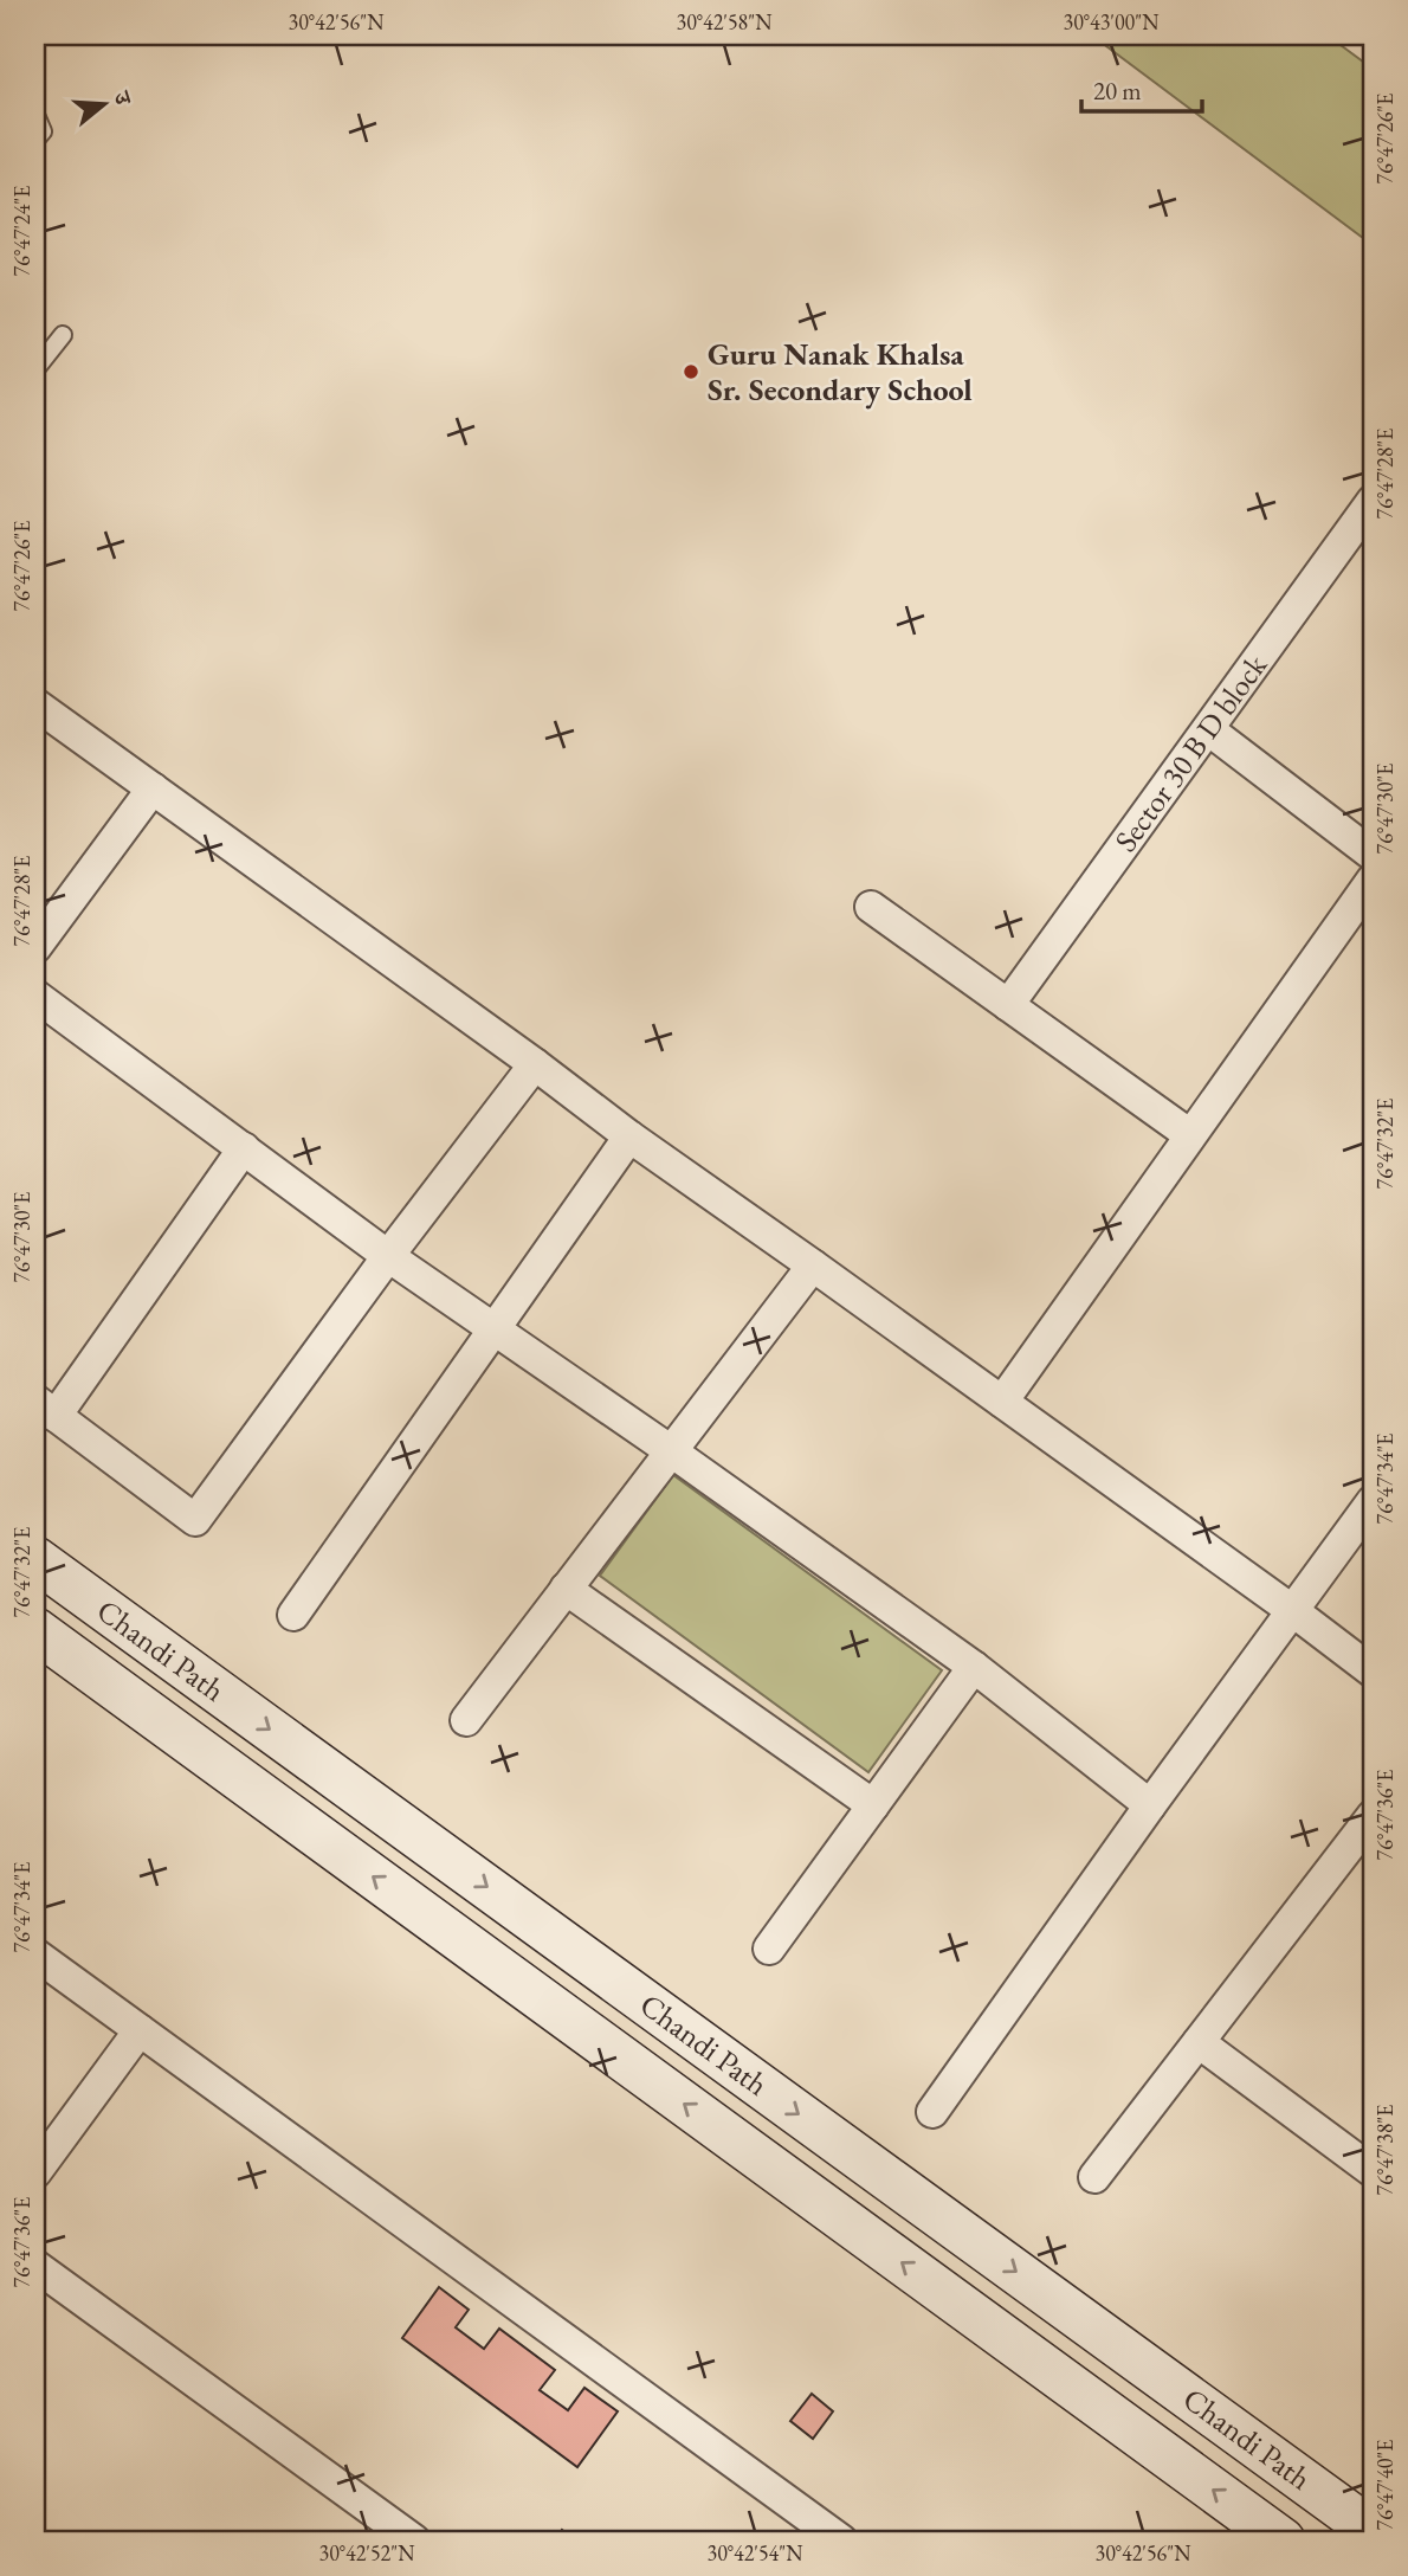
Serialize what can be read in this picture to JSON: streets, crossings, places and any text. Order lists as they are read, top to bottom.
{
  "streets": {
    "main road": ["Chandi Path"],
    "street": ["Sector 30 B D block"]
  },
  "places": ["Guru Nanak Khalsa Sr. Secondary School"],
  "scale_bar": "20 m",
  "north": "right",
  "coordinates": [
    "30°42'56\"N",
    "30°42'58\"N",
    "30°43'00\"N",
    "76°47'26\"E",
    "76°47'24\"E",
    "76°47'28\"E",
    "76°47'30\"E",
    "76°47'32\"E",
    "76°47'34\"E",
    "76°47'36\"E",
    "76°47'38\"E",
    "76°47'40\"E",
    "30°42'52\"N",
    "30°42'54\"N"
  ]
}
